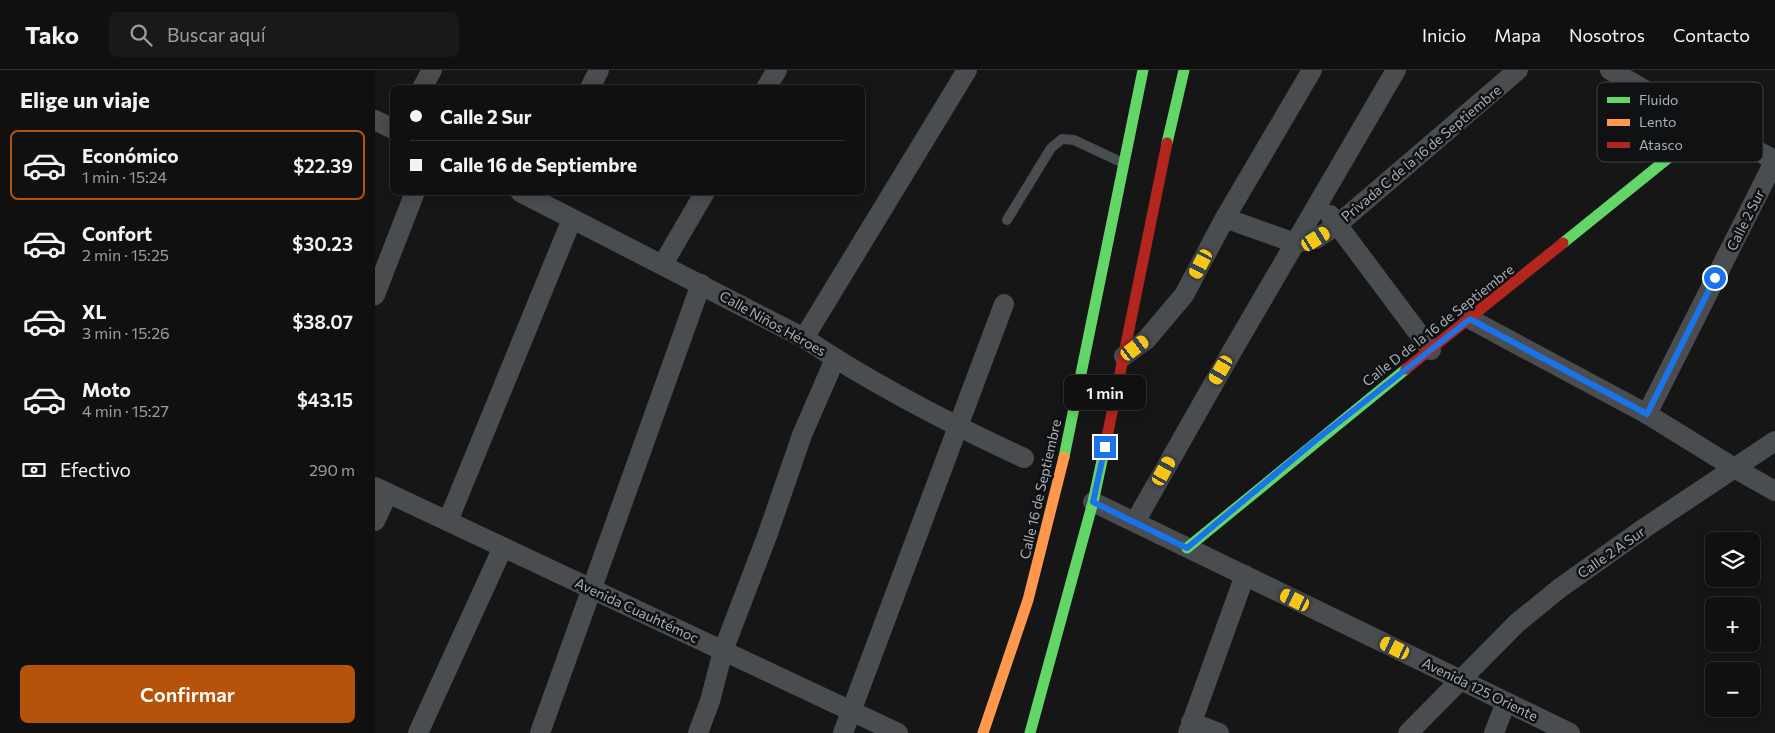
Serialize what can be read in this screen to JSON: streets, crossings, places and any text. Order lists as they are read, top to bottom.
{
  "streets": {
    "main road": ["Calle D de la 16 de Septiembre", "Calle 16 de Septiembre"],
    "street": [
      "Privada C de la 16 de Septiembre",
      "Calle 2 Sur",
      "Calle Niños Héroes",
      "Calle 2 A Sur",
      "Avenida Cuauhtémoc",
      "Avenida 125 Oriente"
    ]
  },
  "crossings": [
    ["Calle D de la 16 de Septiembre", "Avenida 125 Oriente"],
    ["Calle 2 A Sur", "Avenida 125 Oriente"]
  ],
  "legend": ["Fluido", "Lento", "Atasco"],
  "page": {
    "header": "Tako",
    "search": "Buscar aquí",
    "nav": [
      "Inicio",
      "Mapa",
      "Nosotros",
      "Contacto"
    ],
    "heading": "Elige un viaje",
    "banner": ["Calle 2 Sur", "Calle 16 de Septiembre"],
    "list": [
      {
        "name": "Económico",
        "note": "1 min · 15:24",
        "value": "$22.39"
      },
      {
        "name": "Confort",
        "note": "2 min · 15:25",
        "value": "$30.23"
      },
      {
        "name": "XL",
        "note": "3 min · 15:26",
        "value": "$38.07"
      },
      {
        "name": "Moto",
        "note": "4 min · 15:27",
        "value": "$43.15"
      }
    ],
    "bubble": "1 min",
    "pay": ["Efectivo", "290 m"],
    "map_buttons": ["+", "−"],
    "buttons": "Confirmar"
  }
}
